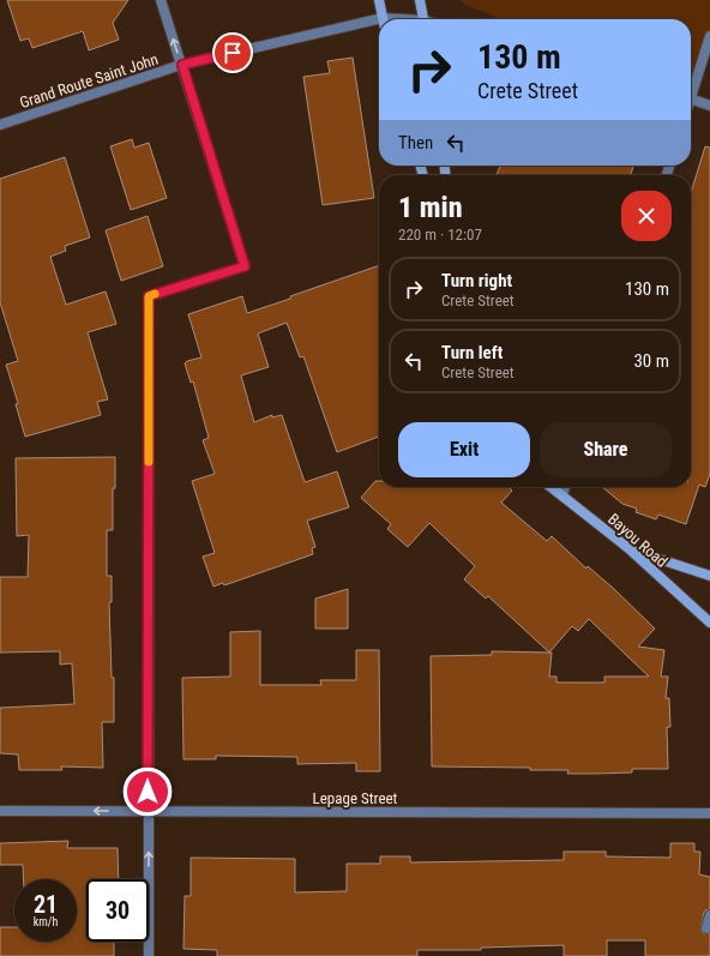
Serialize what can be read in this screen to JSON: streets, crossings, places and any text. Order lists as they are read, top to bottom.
{
  "streets": {
    "main road": ["Bayou Road"],
    "street": ["Grand Route Saint John", "Lepage Street"]
  },
  "page": {
    "turn": ["130 m", "Crete Street"],
    "then": "Then",
    "heading": ["1 min", "220 m · 12:07"],
    "list": [
      {
        "name": "Turn right",
        "note": "Crete Street",
        "value": "130 m"
      },
      {
        "name": "Turn left",
        "note": "Crete Street",
        "value": "30 m"
      }
    ],
    "buttons": ["Exit", "Share"],
    "speed": "21 km/h",
    "limit": "30"
  }
}
